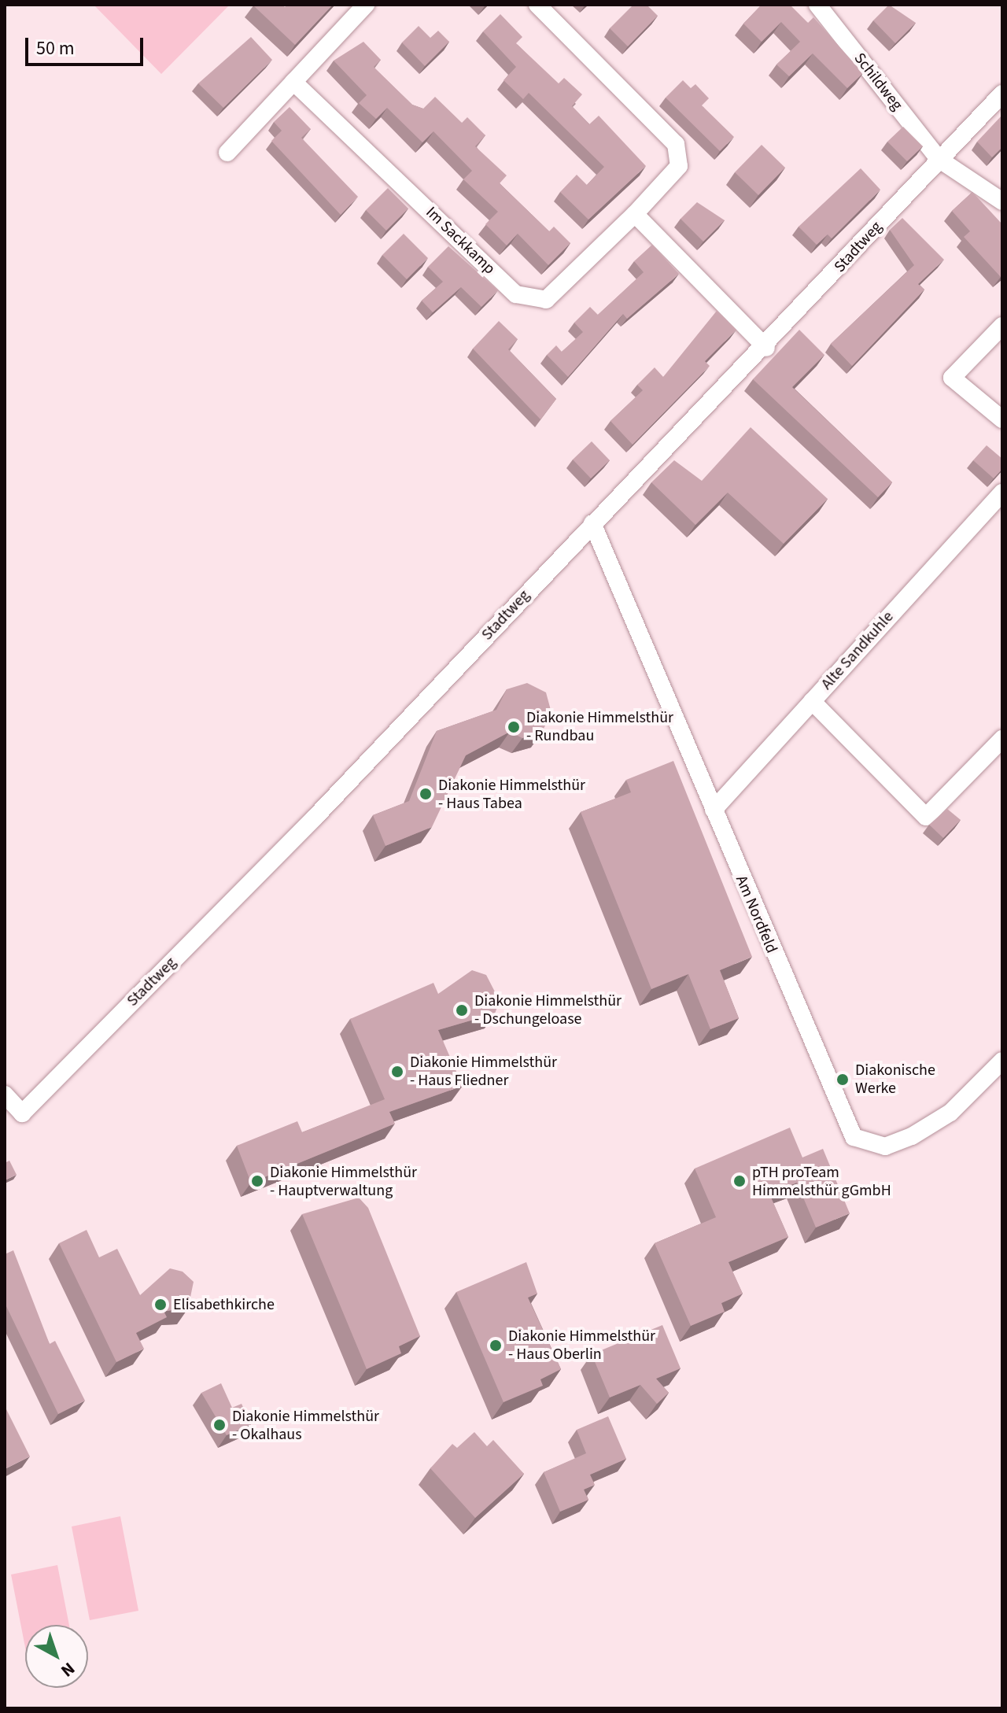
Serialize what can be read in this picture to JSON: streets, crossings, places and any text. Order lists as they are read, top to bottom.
{
  "streets": {
    "street": [
      "Schildweg",
      "Im Sackkamp",
      "Stadtweg",
      "Alte Sandkuhle",
      "Am Nordfeld"
    ]
  },
  "crossings": [
    ["Schildweg", "Stadtweg"],
    ["Stadtweg", "Am Nordfeld"],
    ["Alte Sandkuhle", "Am Nordfeld"]
  ],
  "places": [
    "Diakonie Himmelsthür - Rundbau",
    "Diakonie Himmelsthür - Haus Tabea",
    "Diakonie Himmelsthür - Dschungeloase",
    "Diakonie Himmelsthür - Haus Fliedner",
    "Diakonische Werke",
    "Diakonie Himmelsthür - Hauptverwaltung",
    "pTH proTeam Himmelsthür gGmbH",
    "Elisabethkirche",
    "Diakonie Himmelsthür - Haus Oberlin",
    "Diakonie Himmelsthür - Okalhaus"
  ],
  "scale_bar": "50 m",
  "north": "bottom right"
}
